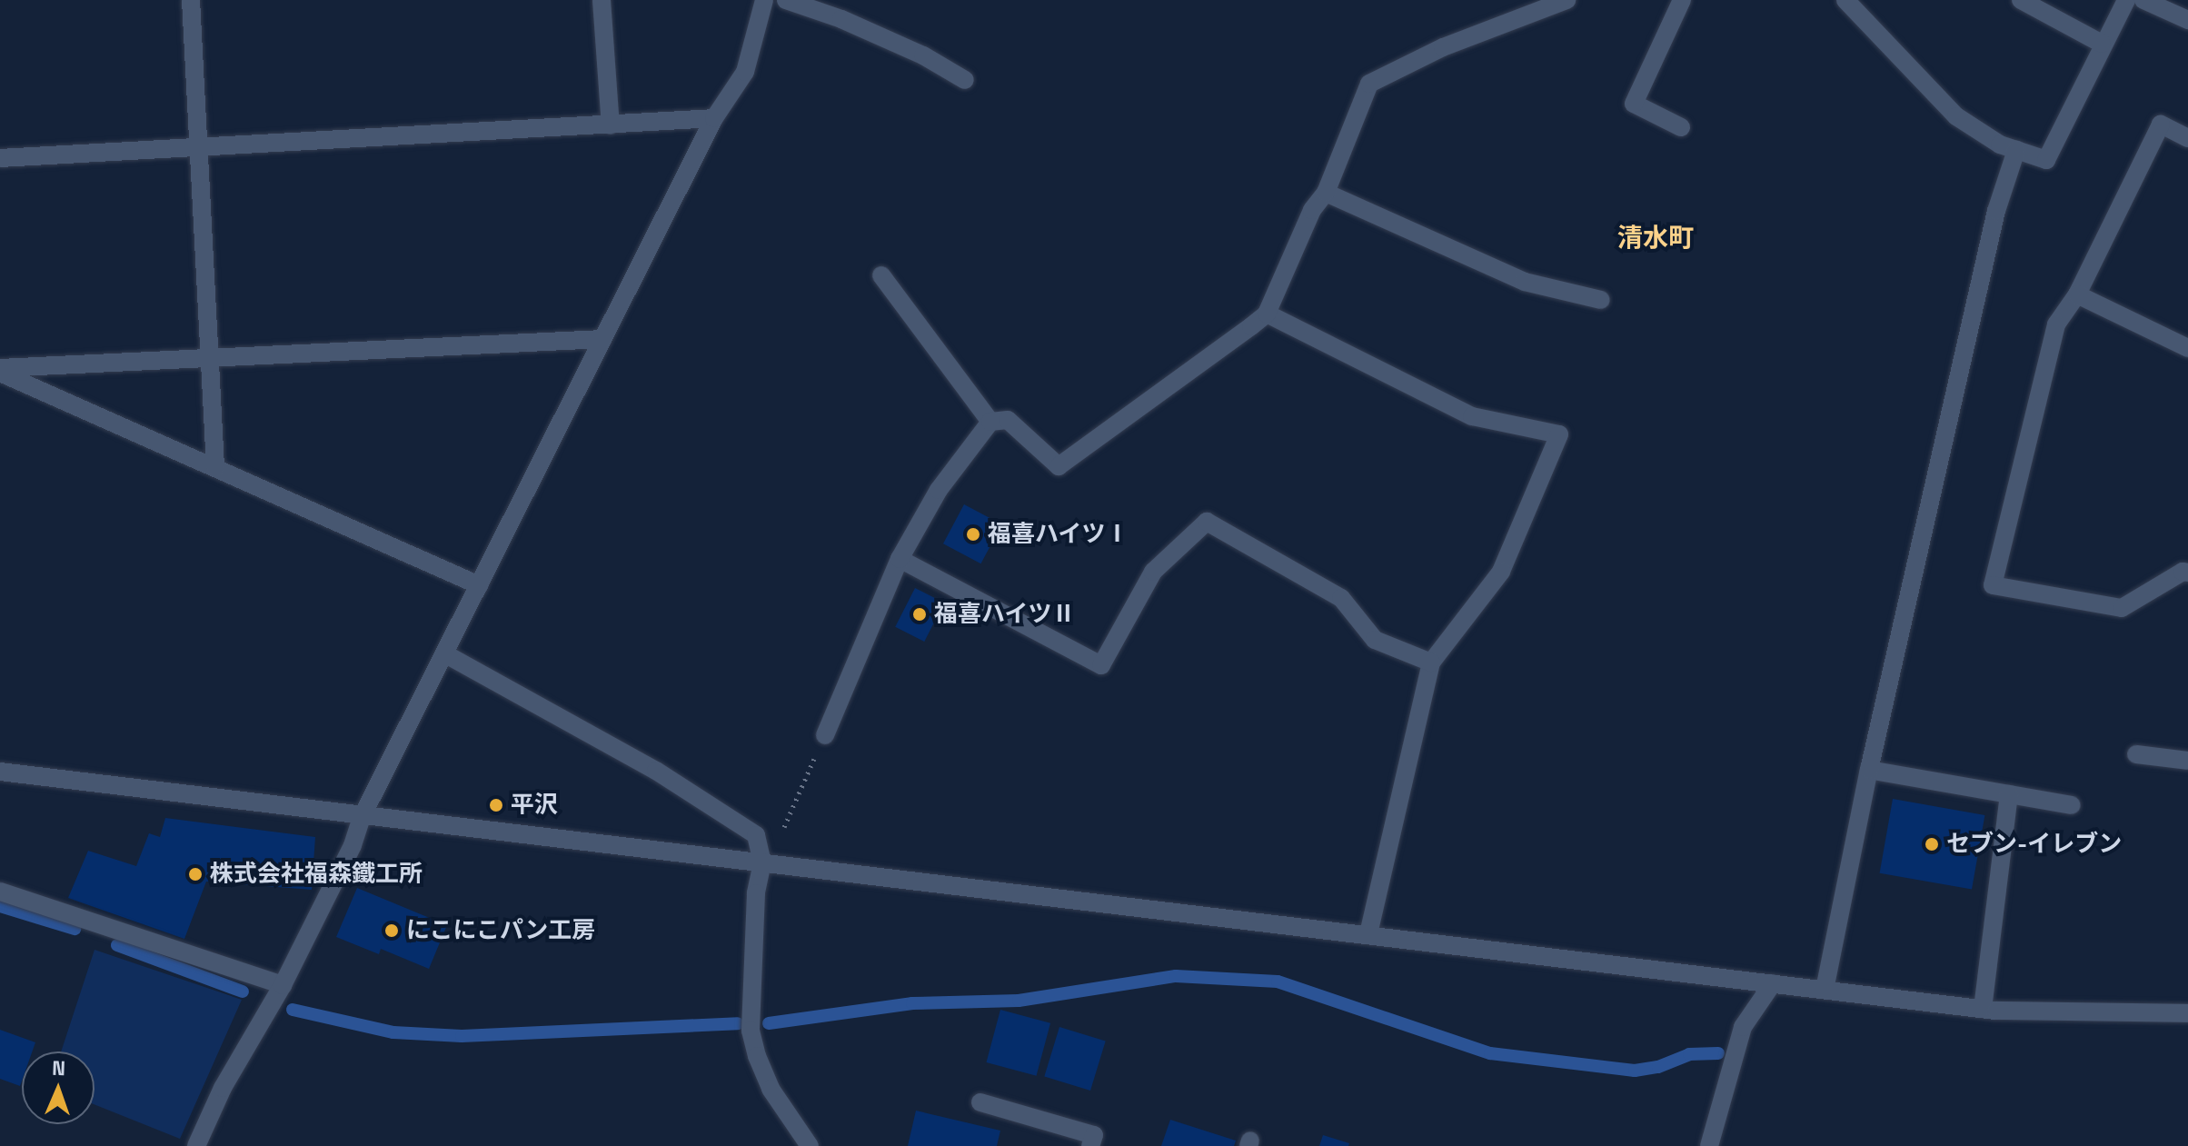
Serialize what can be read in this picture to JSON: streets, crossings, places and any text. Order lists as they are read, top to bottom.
{
  "districts": ["清水町"],
  "places": [
    "福喜ハイツⅠ",
    "福喜ハイツⅡ",
    "平沢",
    "セブン-イレブン",
    "株式会社福森鐵工所",
    "にこにこパン工房"
  ],
  "north": "top"
}
